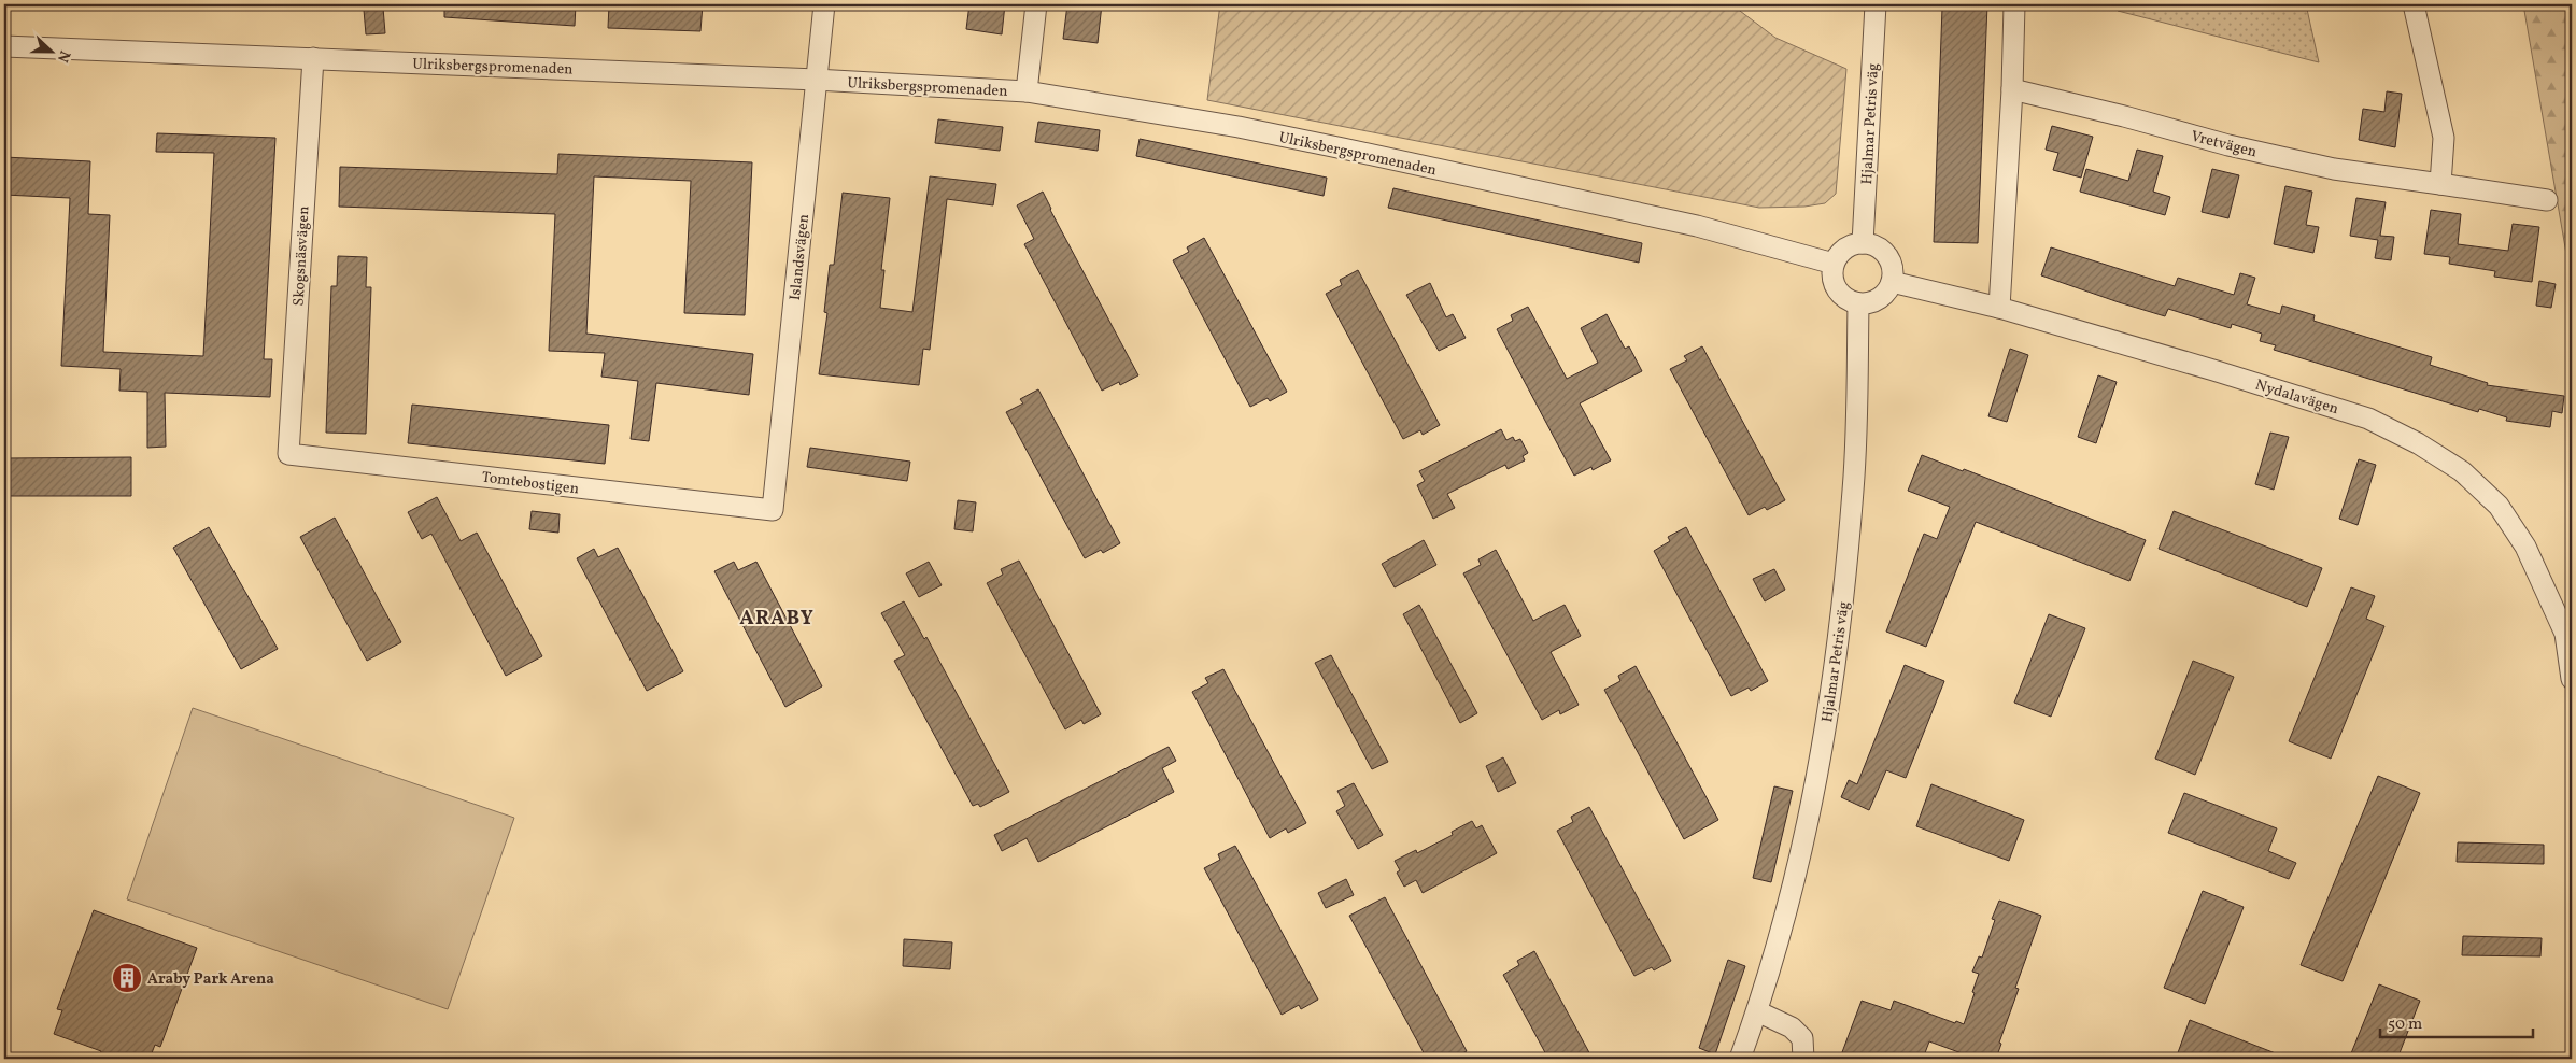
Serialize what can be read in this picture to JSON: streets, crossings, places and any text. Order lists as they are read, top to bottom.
{
  "streets": {
    "street": [
      "Ulriksbergspromenaden",
      "Hjalmar Petris väg",
      "Vretvägen",
      "Skogsnäsvägen",
      "Islandsvägen",
      "Nydalavägen",
      "Tomtebostigen"
    ]
  },
  "crossings": [
    ["Ulriksbergspromenaden", "Hjalmar Petris väg"],
    ["Ulriksbergspromenaden", "Skogsnäsvägen"],
    ["Ulriksbergspromenaden", "Islandsvägen"],
    ["Ulriksbergspromenaden", "Nydalavägen"],
    ["Hjalmar Petris väg", "Nydalavägen"],
    ["Skogsnäsvägen", "Tomtebostigen"],
    ["Islandsvägen", "Tomtebostigen"]
  ],
  "districts": ["ARABY"],
  "places": {
    "building": ["Araby Park Arena"]
  },
  "scale_bar": "50 m",
  "north": "right"
}
